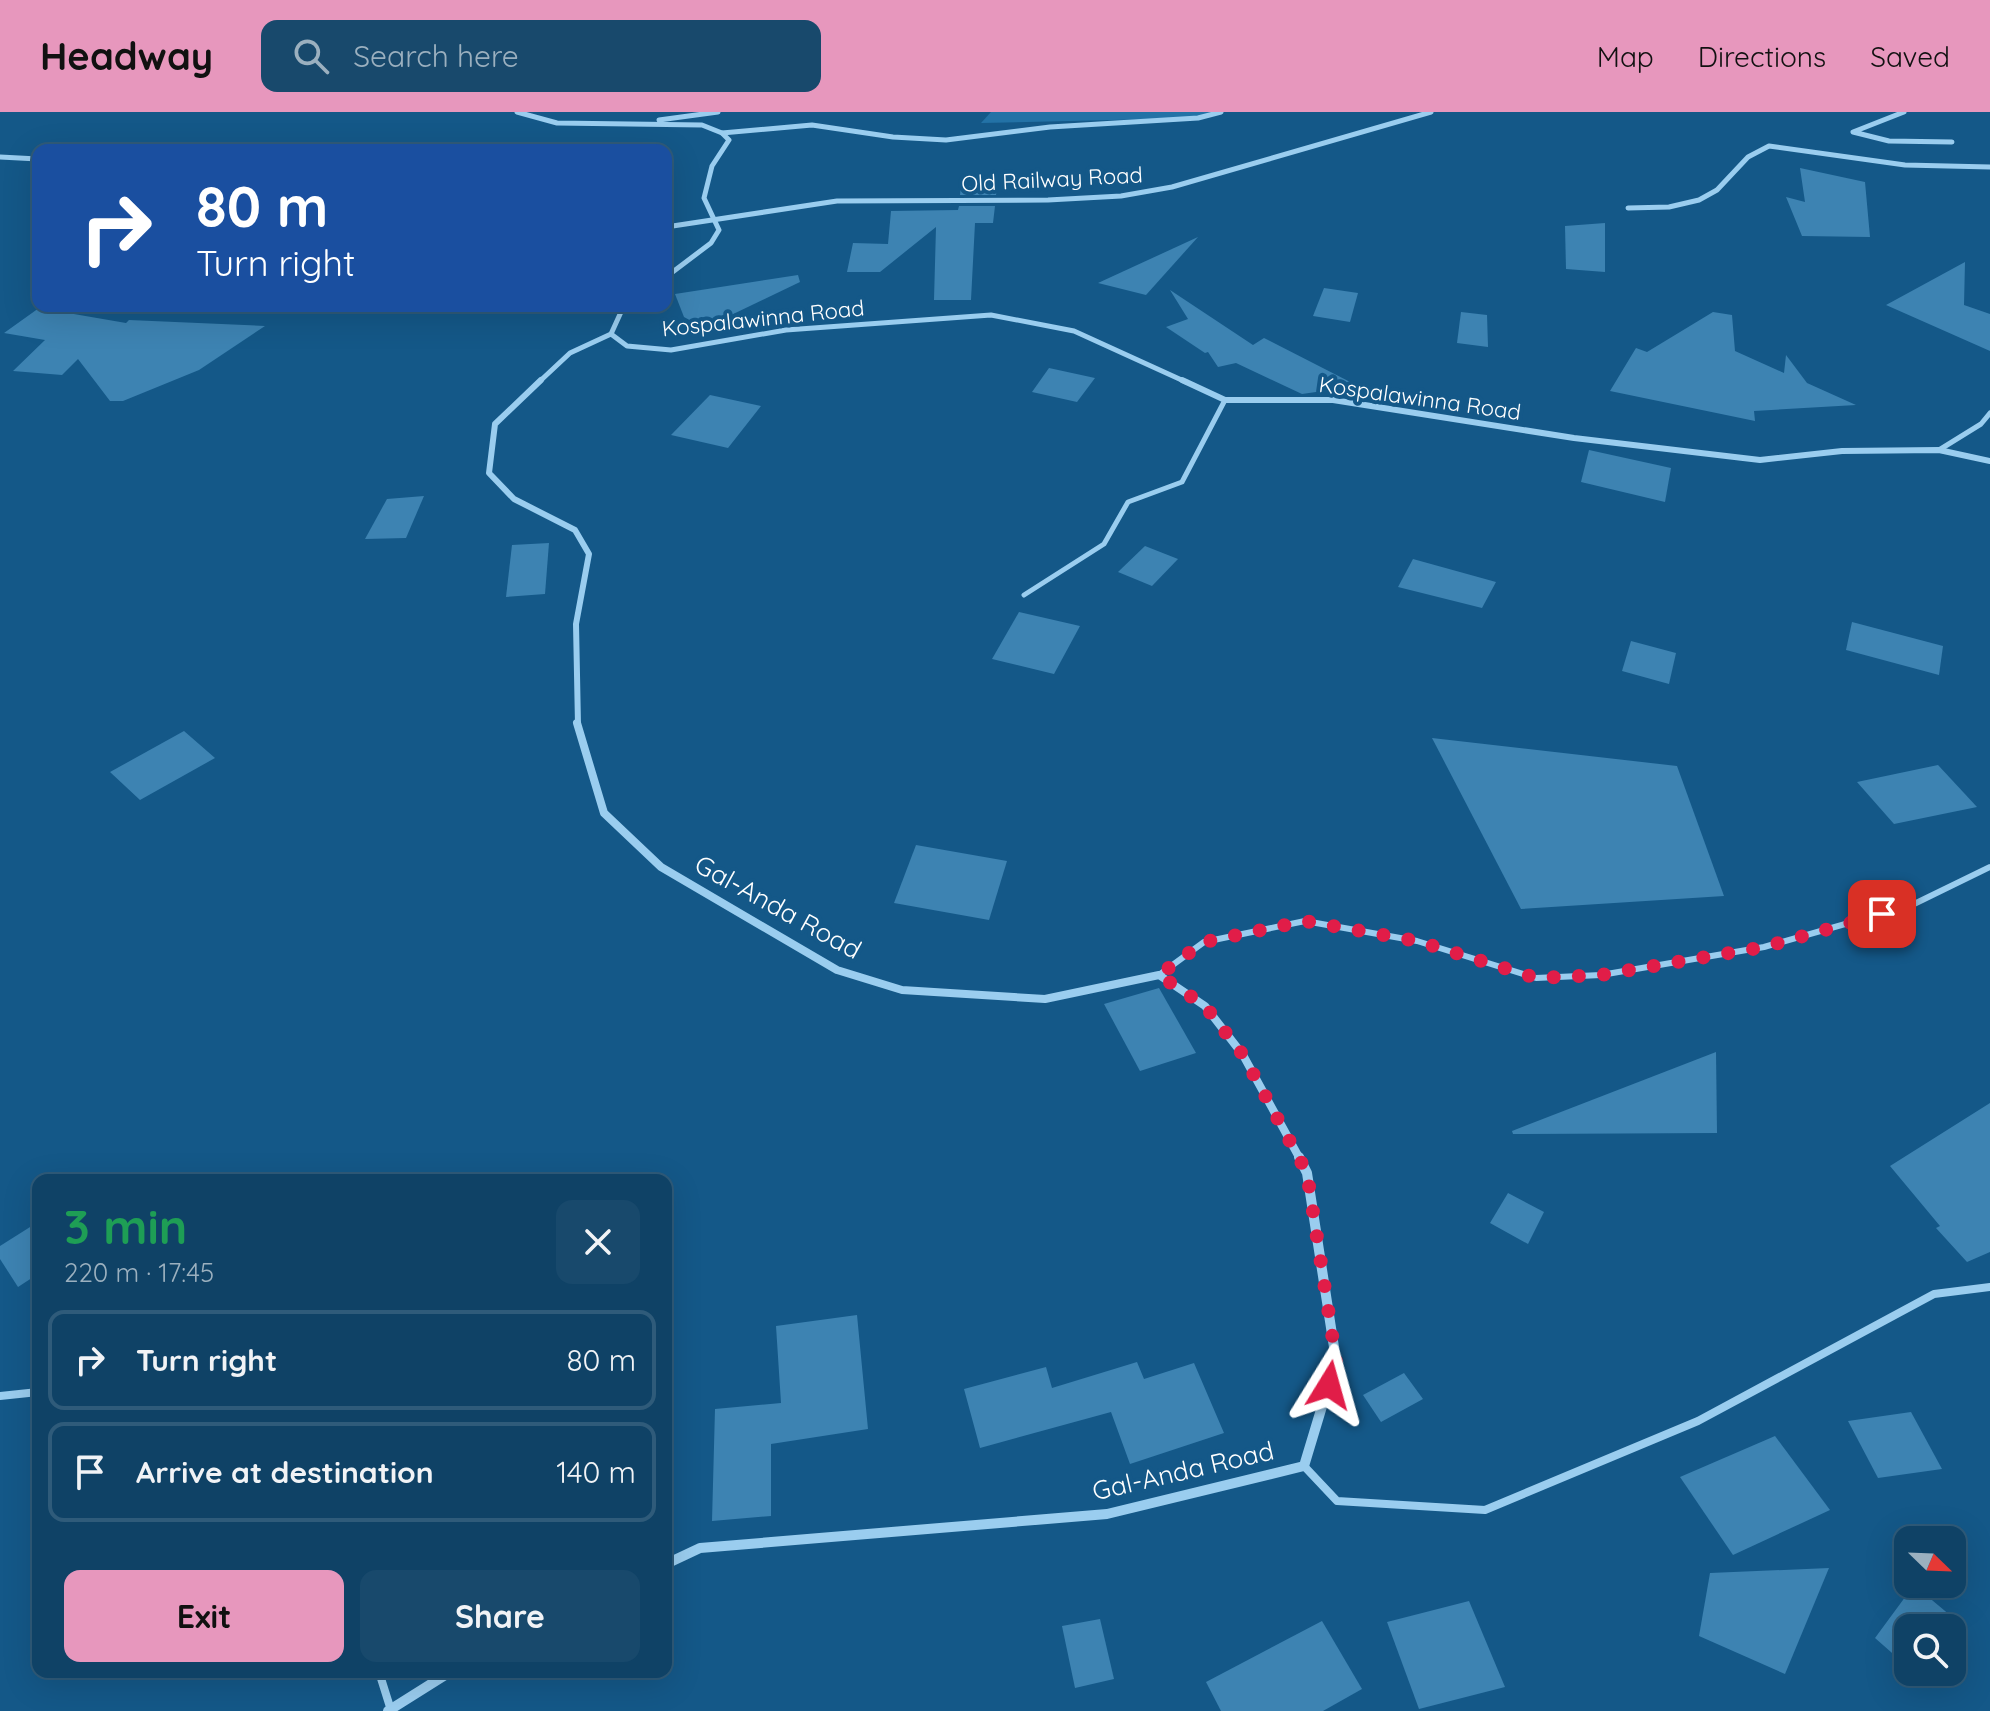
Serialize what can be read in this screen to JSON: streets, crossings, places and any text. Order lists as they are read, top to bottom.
{
  "streets": {
    "street": ["Old Railway Road", "Kospalawinna Road", "Gal-Anda Road"]
  },
  "crossings": [
    ["Old Railway Road", "Kospalawinna Road"],
    ["Kospalawinna Road", "Gal-Anda Road"]
  ],
  "north": "bottom right",
  "page": {
    "header": "Headway",
    "search": "Search here",
    "nav": ["Map", "Directions", "Saved"],
    "turn": ["80 m", "Turn right"],
    "heading": ["3 min", "220 m · 17:45"],
    "list": [
      {
        "name": "Turn right",
        "value": "80 m"
      },
      {
        "name": "Arrive at destination",
        "value": "140 m"
      }
    ],
    "buttons": ["Exit", "Share"]
  }
}
